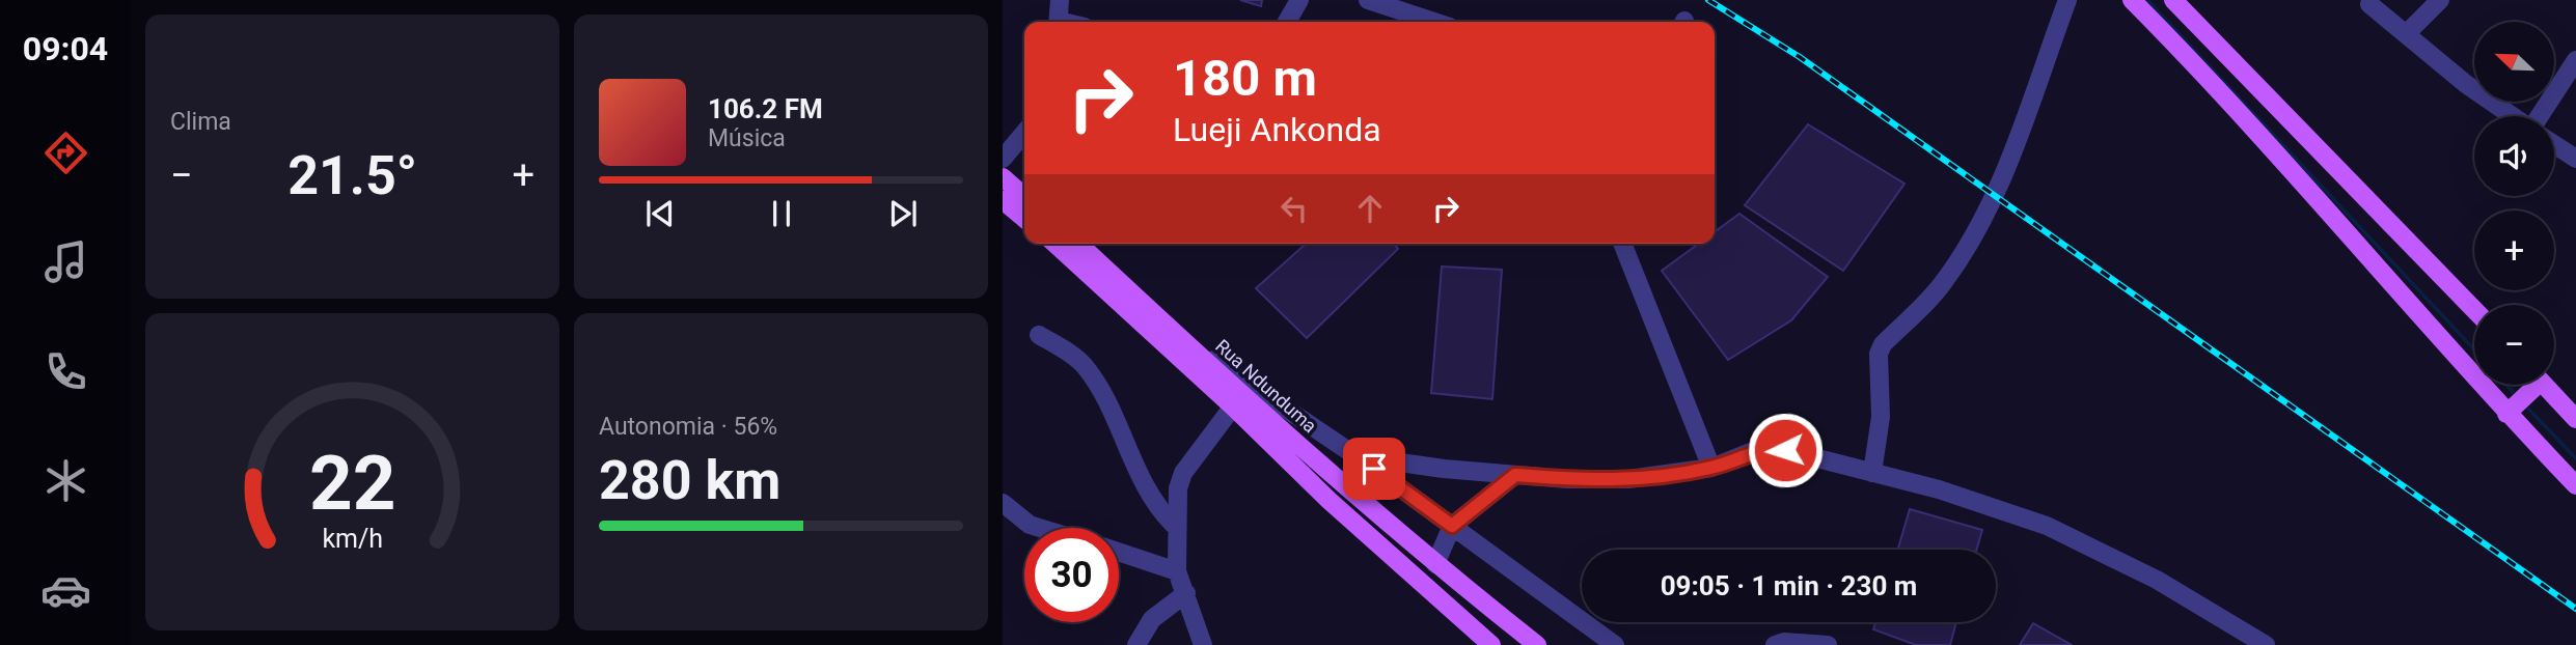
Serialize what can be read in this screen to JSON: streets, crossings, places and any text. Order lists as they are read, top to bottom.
{
  "streets": {
    "main road": ["Rua Ndunduma"]
  },
  "north": "top left",
  "page": {
    "tabs": "09:04",
    "tile": [
      "Clima",
      ["Autonomia · 56%", "280 km"]
    ],
    "map_buttons": ["+", "−"],
    "turn": ["180 m", "Lueji Ankonda"],
    "song": ["106.2 FM", "Música"],
    "heat": ["−", "21.5°", "+"],
    "limit": "30",
    "trip": "09:05 · 1 min · 230 m",
    "gauge": ["22", "km/h"]
  }
}
